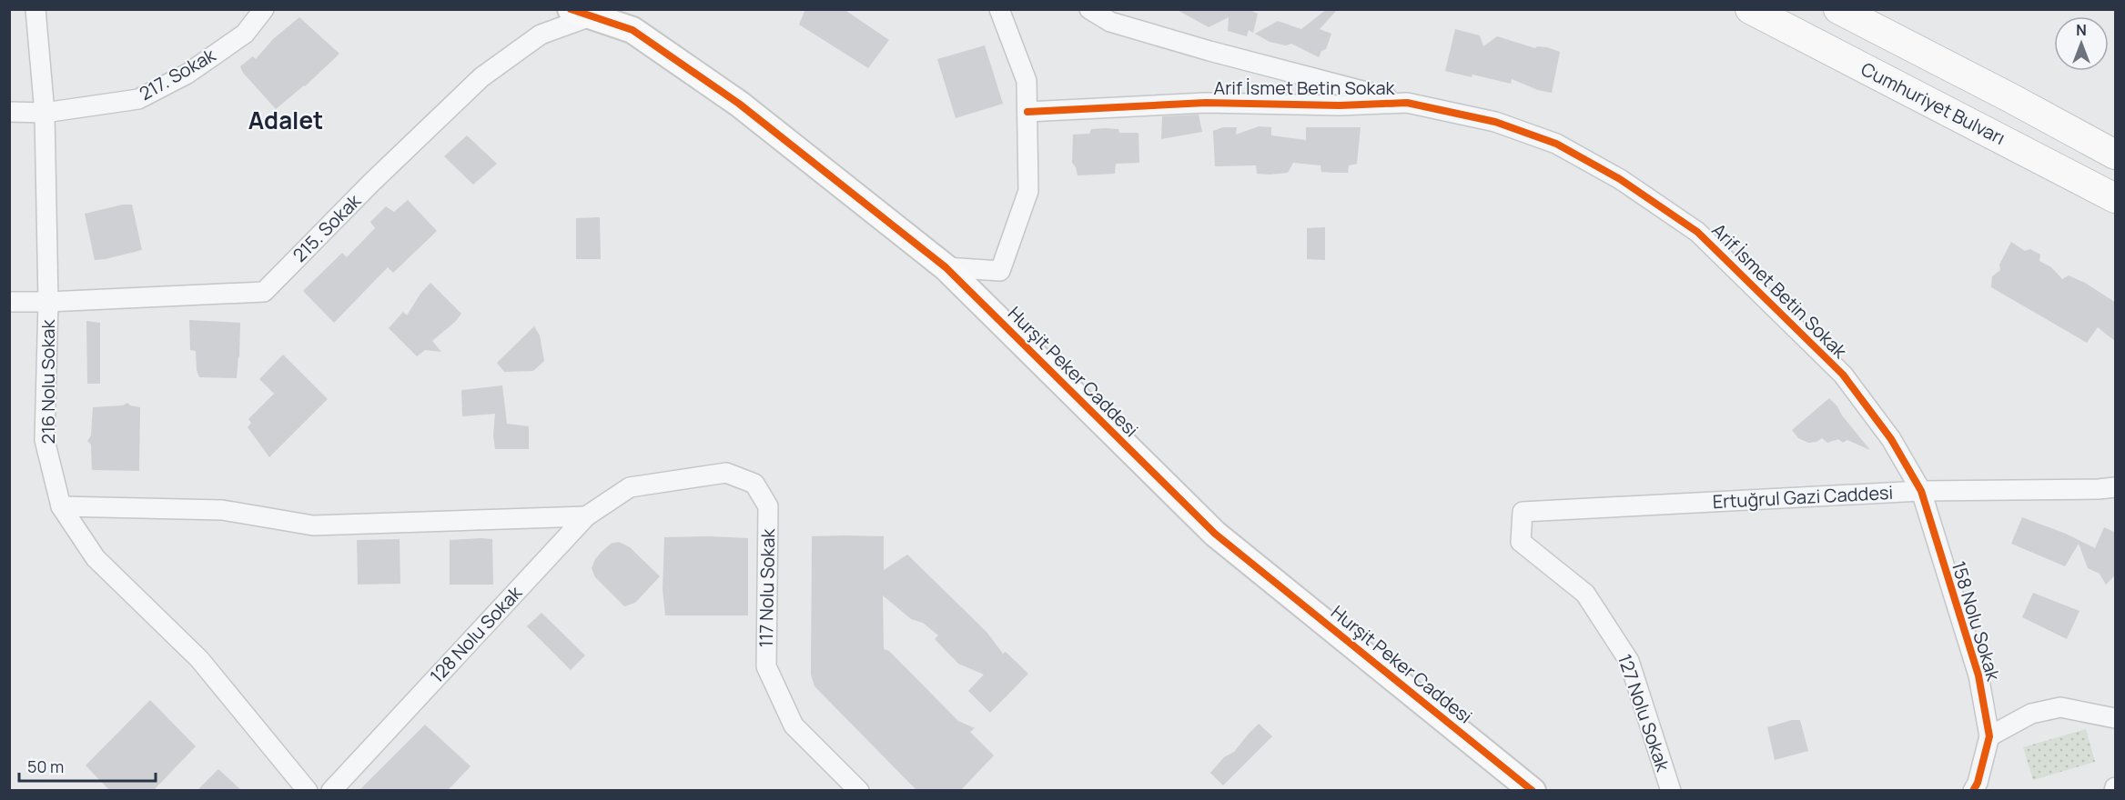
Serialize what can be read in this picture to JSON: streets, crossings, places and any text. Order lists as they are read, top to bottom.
{
  "streets": {
    "main road": ["Cumhuriyet Bulvarı"],
    "street": [
      "217. Sokak",
      "Arif İsmet Betin Sokak",
      "215. Sokak",
      "Hurşit Peker Caddesi",
      "216 Nolu Sokak",
      "Ertuğrul Gazi Caddesi",
      "117 Nolu Sokak",
      "158 Nolu Sokak",
      "128 Nolu Sokak",
      "127 Nolu Sokak"
    ]
  },
  "crossings": [
    ["217. Sokak", "216 Nolu Sokak"],
    ["Arif İsmet Betin Sokak", "Ertuğrul Gazi Caddesi"],
    ["Arif İsmet Betin Sokak", "158 Nolu Sokak"],
    ["215. Sokak", "Hurşit Peker Caddesi"],
    ["215. Sokak", "216 Nolu Sokak"],
    ["Ertuğrul Gazi Caddesi", "158 Nolu Sokak"],
    ["Ertuğrul Gazi Caddesi", "127 Nolu Sokak"],
    ["117 Nolu Sokak", "128 Nolu Sokak"]
  ],
  "districts": ["Adalet"],
  "scale_bar": "50 m",
  "north": "top"
}
